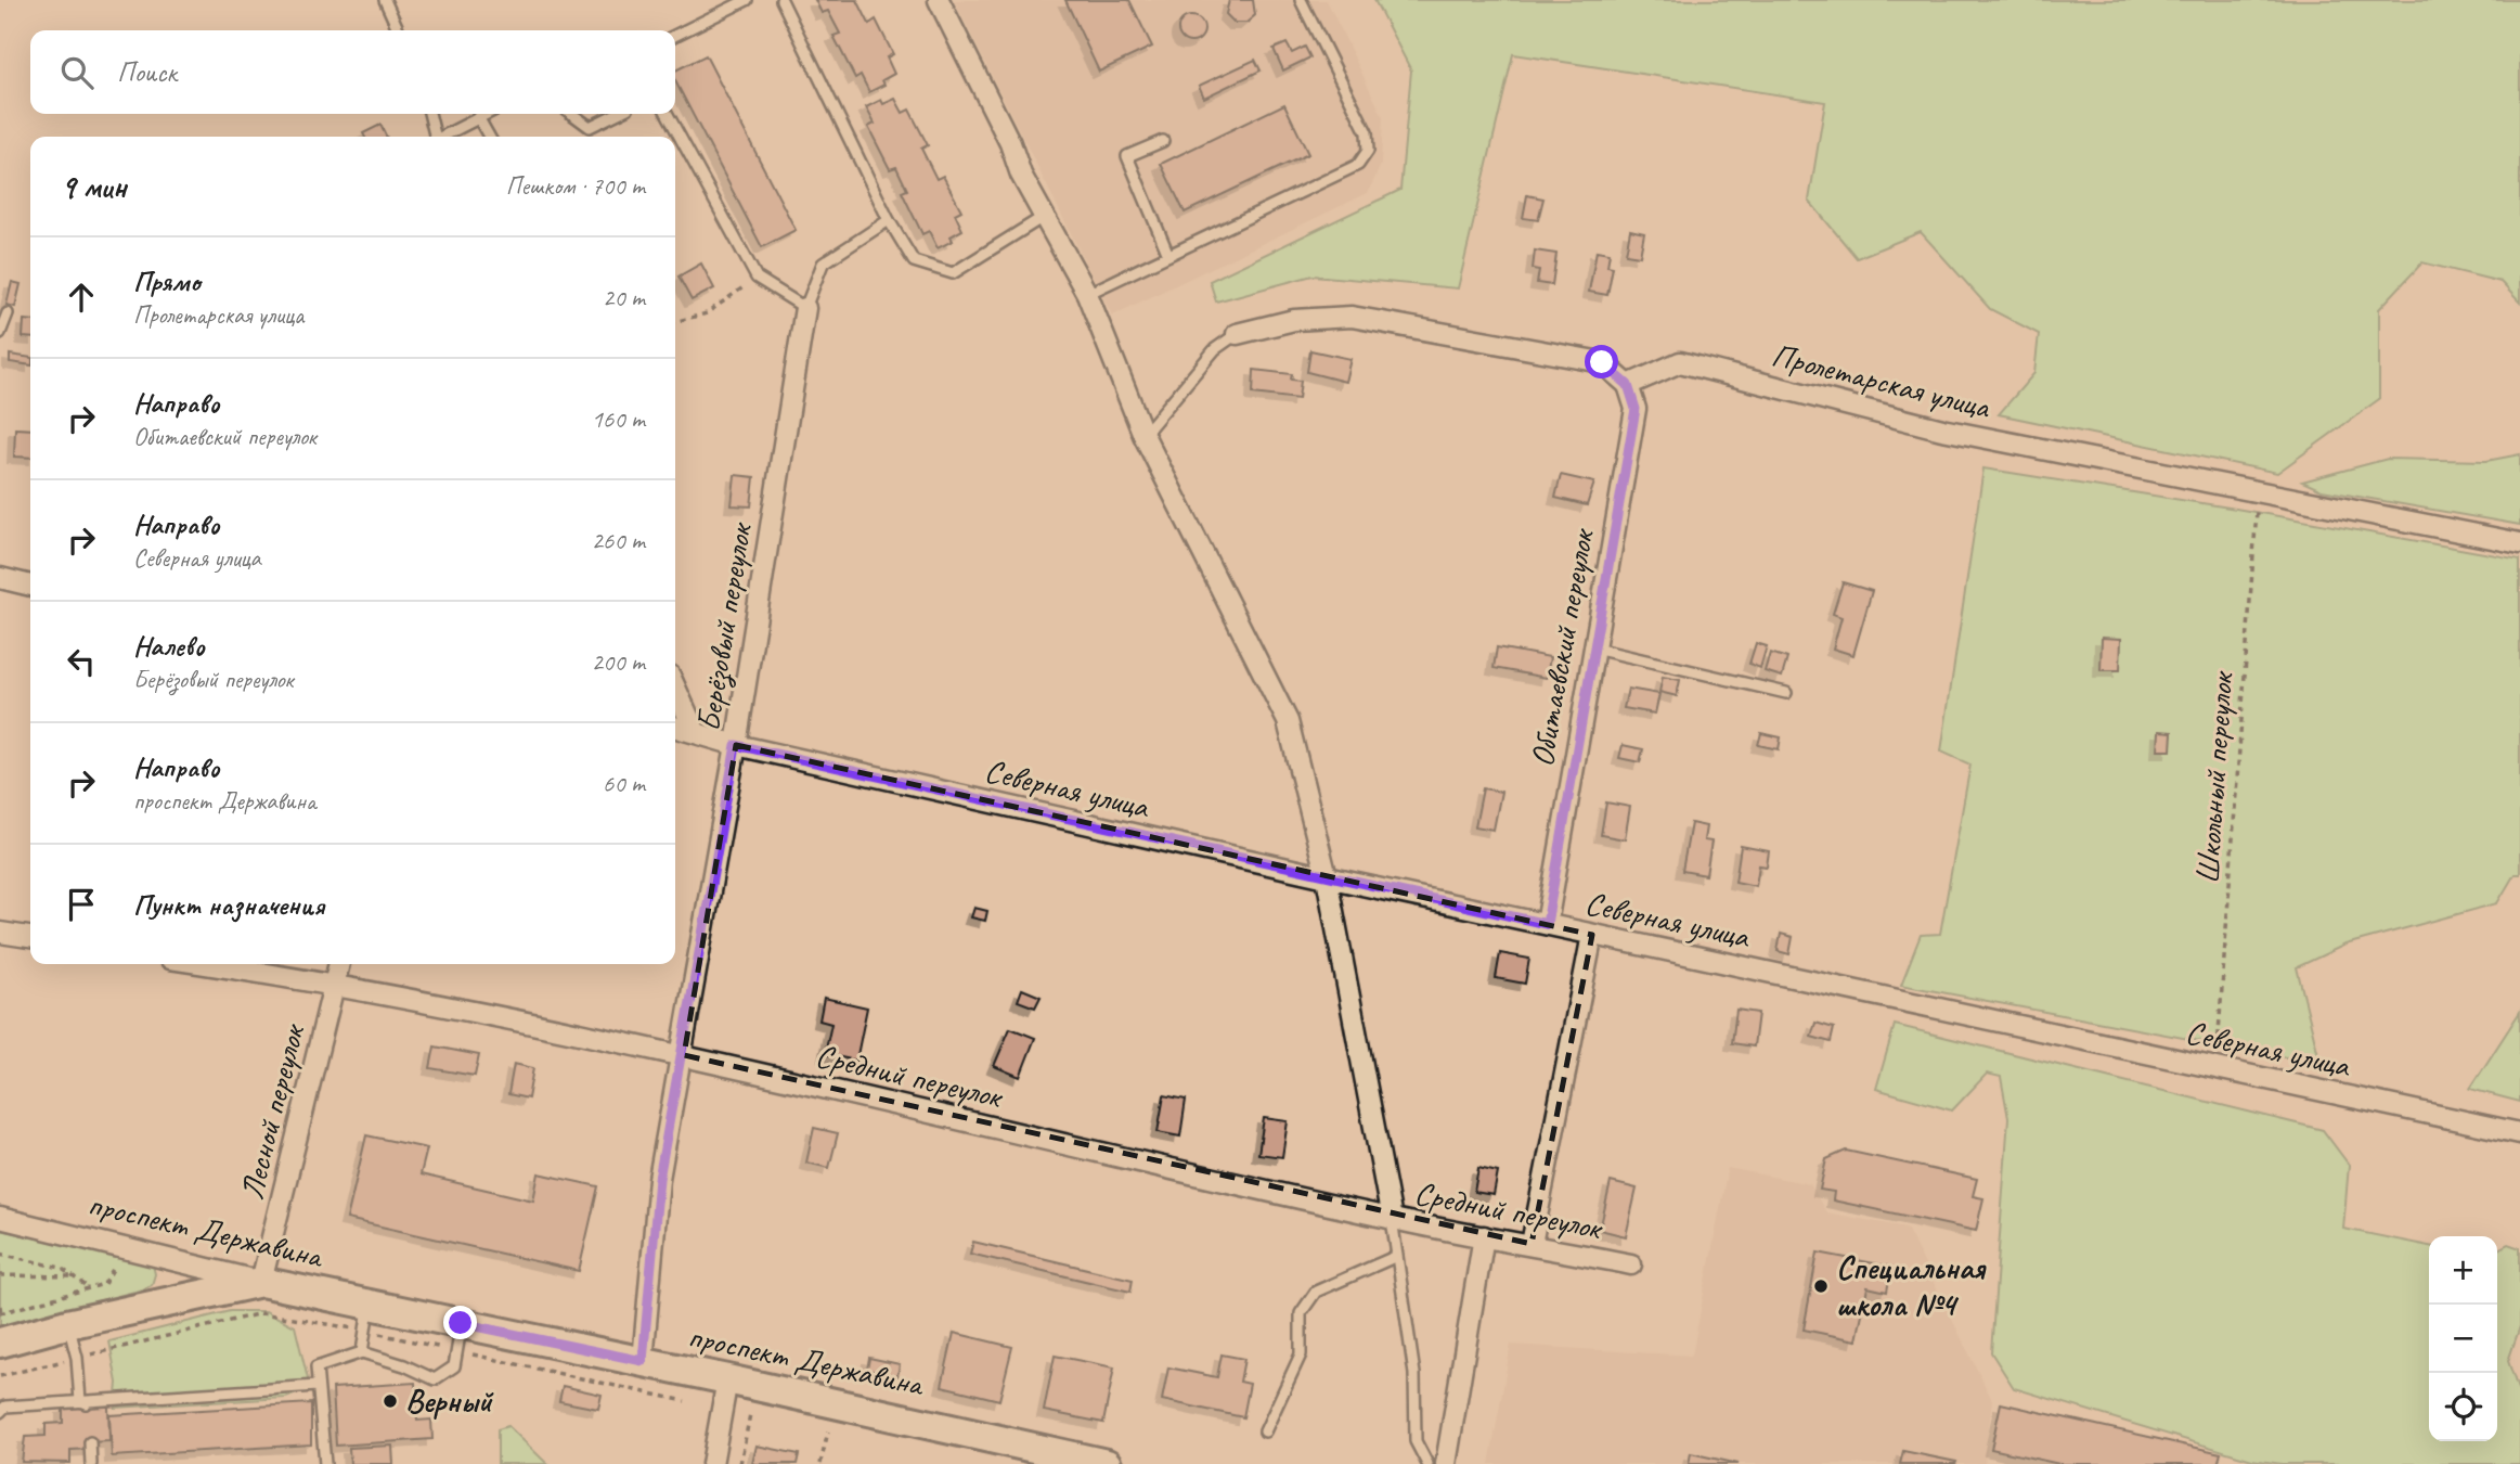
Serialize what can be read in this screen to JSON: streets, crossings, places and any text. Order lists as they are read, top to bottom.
{
  "streets": {
    "main road": ["проспект Державина"],
    "street": [
      "Пролетарская улица",
      "Берёзовый переулок",
      "Обитаевский переулок",
      "Северная улица",
      "Средний переулок",
      "Лесной переулок"
    ],
    "path": ["Школьный переулок"]
  },
  "crossings": [
    ["Пролетарская улица", "Обитаевский переулок"],
    ["Пролетарская улица", "Школьный переулок"],
    ["Берёзовый переулок", "Северная улица"],
    ["Берёзовый переулок", "Средний переулок"],
    ["Берёзовый переулок", "проспект Державина"],
    ["Обитаевский переулок", "Северная улица"],
    ["Школьный переулок", "Северная улица"],
    ["Средний переулок", "Лесной переулок"],
    ["Лесной переулок", "проспект Державина"]
  ],
  "places": ["Специальная школа №4", "Верный"],
  "page": {
    "search": "Поиск",
    "heading": ["9 мин", "Пешком · 700 m"],
    "list": [
      ["Прямо", "Пролетарская улица", "20 m"],
      ["Направо", "Обитаевский переулок", "160 m"],
      ["Направо", "Северная улица", "260 m"],
      ["Налево", "Берёзовый переулок", "200 m"],
      ["Направо", "проспект Державина", "60 m"],
      "Пункт назначения"
    ],
    "map_buttons": ["+", "−"]
  }
}
